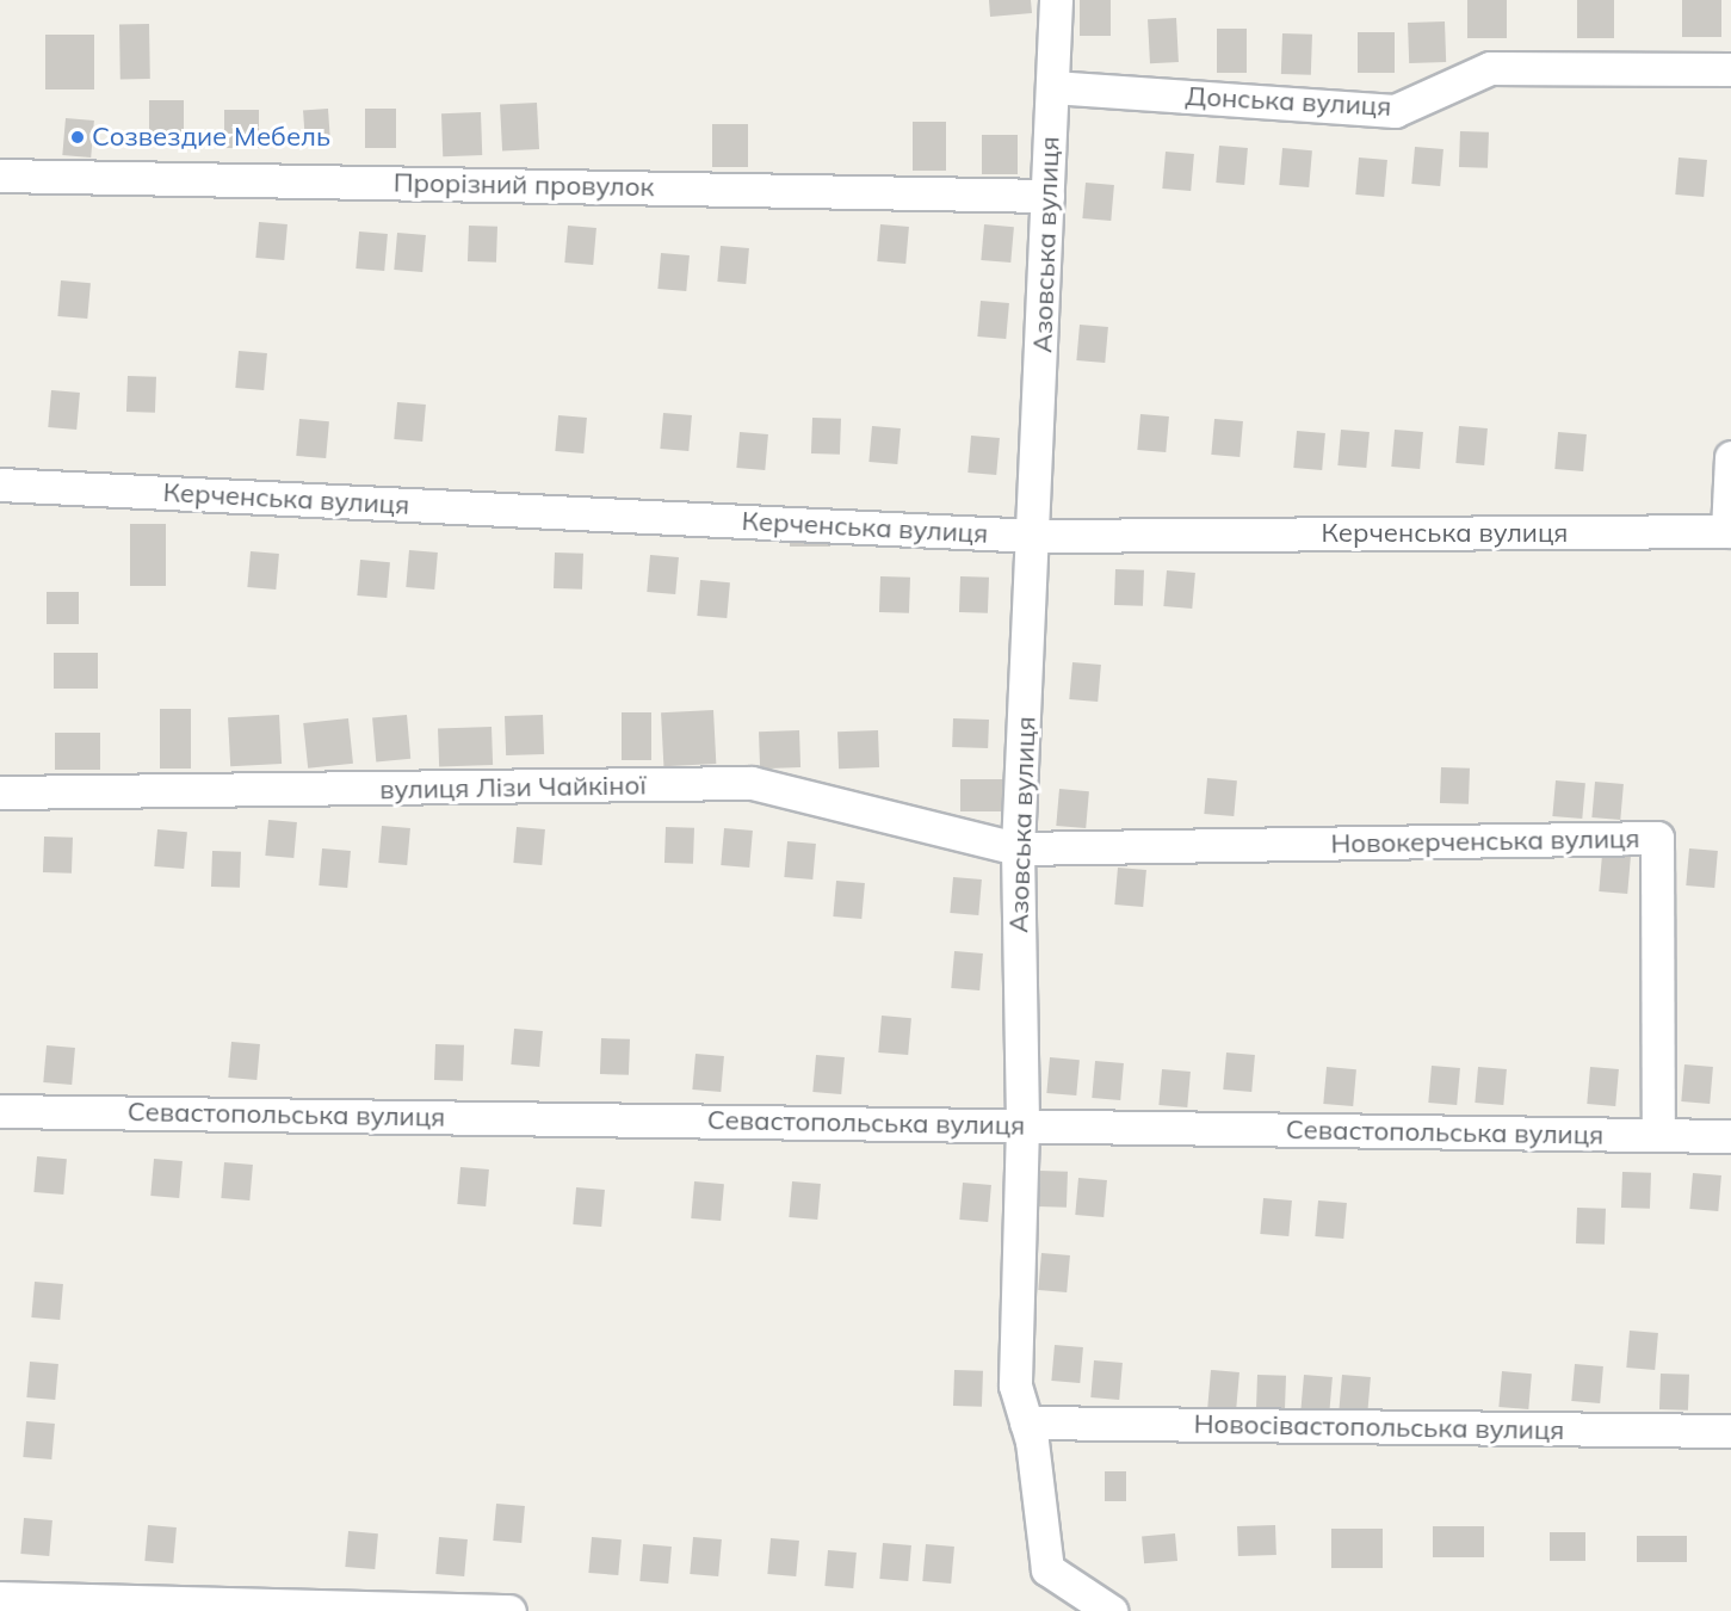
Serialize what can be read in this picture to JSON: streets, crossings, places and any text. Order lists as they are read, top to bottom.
{
  "streets": {
    "street": [
      "Донська вулиця",
      "Прорізний провулок",
      "Азовська вулиця",
      "Керченська вулиця",
      "вулиця Лізи Чайкіної",
      "Новокерченська вулиця",
      "Севастопольська вулиця",
      "Новосівастопольська вулиця"
    ]
  },
  "crossings": [
    ["Донська вулиця", "Азовська вулиця"],
    ["Прорізний провулок", "Азовська вулиця"],
    ["Азовська вулиця", "Керченська вулиця"],
    ["Азовська вулиця", "вулиця Лізи Чайкіної"],
    ["Азовська вулиця", "Новокерченська вулиця"],
    ["Азовська вулиця", "Севастопольська вулиця"],
    ["Азовська вулиця", "Новосівастопольська вулиця"],
    ["вулиця Лізи Чайкіної", "Новокерченська вулиця"],
    ["Новокерченська вулиця", "Севастопольська вулиця"]
  ],
  "places": ["Созвездие Мебель"]
}
